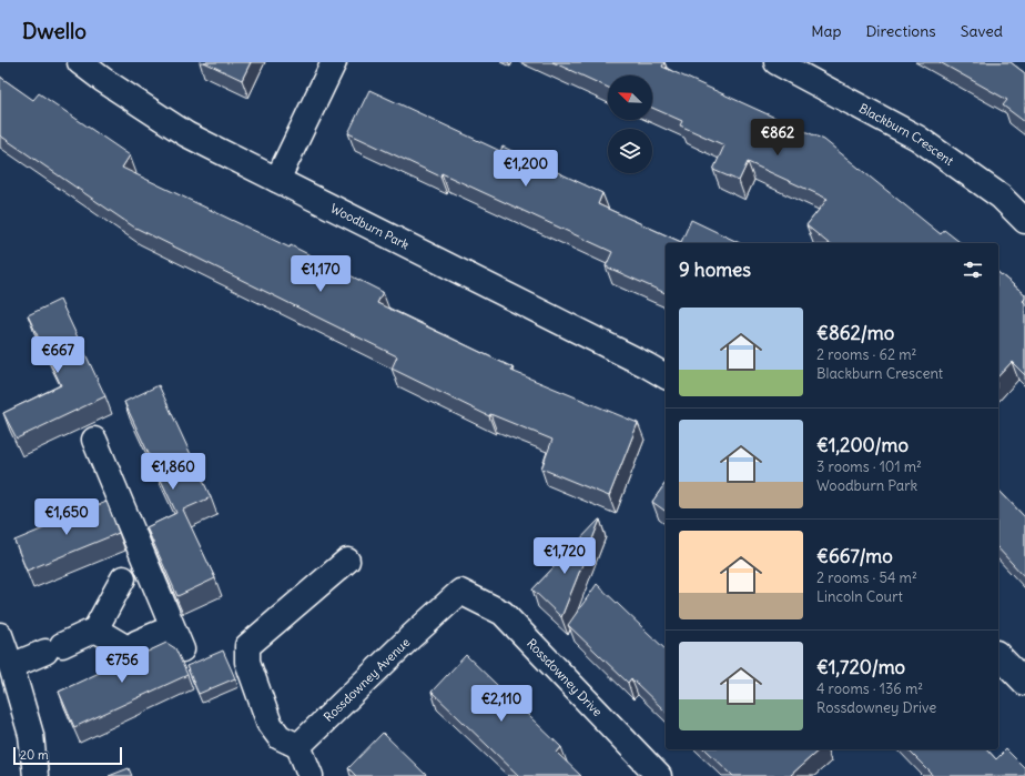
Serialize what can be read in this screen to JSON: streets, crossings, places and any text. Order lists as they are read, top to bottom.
{
  "streets": {
    "street": [
      "Blackburn Crescent",
      "Woodburn Park",
      "Rossdowney Drive",
      "Rossdowney Avenue"
    ]
  },
  "crossings": [
    ["Rossdowney Drive", "Rossdowney Avenue"]
  ],
  "scale_bar": "20 m",
  "north": "top left",
  "page": {
    "header": "Dwello",
    "nav": ["Map", "Directions", "Saved"],
    "price": [
      "€862",
      "€1,200",
      "€1,170",
      "€667",
      "€1,860",
      "€1,650",
      "€1,720",
      "€756",
      "€2,110"
    ],
    "heading": "9 homes",
    "list": [
      {
        "name": "€862/mo",
        "note": "2 rooms · 62 m² · Blackburn Crescent"
      },
      {
        "name": "€1,200/mo",
        "note": "3 rooms · 101 m² · Woodburn Park"
      },
      {
        "name": "€667/mo",
        "note": "2 rooms · 54 m² · Lincoln Court"
      },
      {
        "name": "€1,720/mo",
        "note": "4 rooms · 136 m² · Rossdowney Drive"
      }
    ],
    "scale": "20 m"
  }
}
